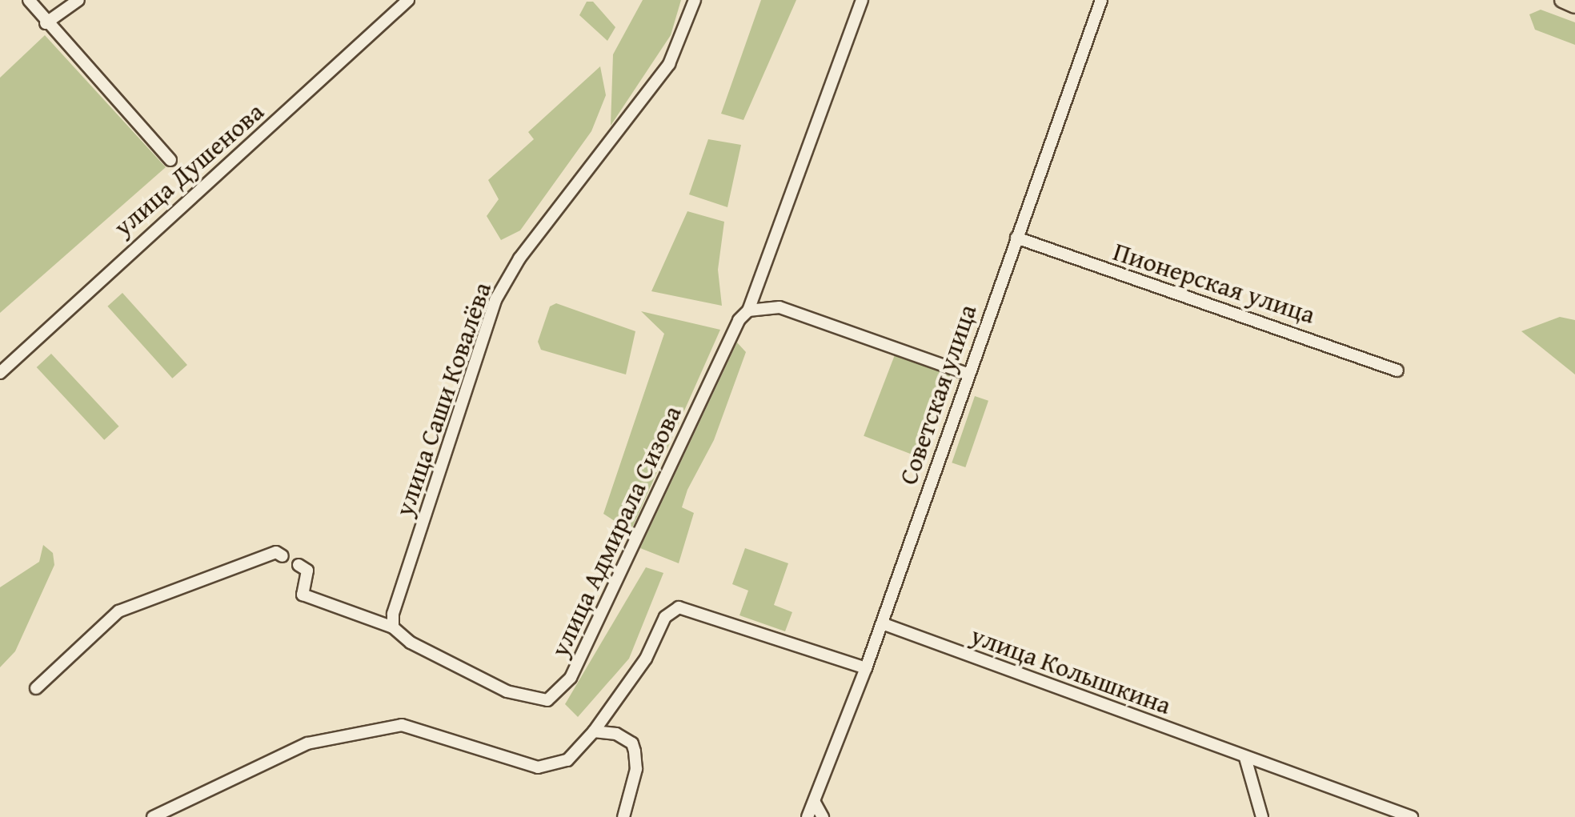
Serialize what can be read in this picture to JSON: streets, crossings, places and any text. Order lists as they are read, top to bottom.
{
  "streets": {
    "street": [
      "улица Душенова",
      "Пионерская улица",
      "Советская улица",
      "улица Саши Ковалёва",
      "улица Адмирала Сизова",
      "улица Колышкина"
    ]
  },
  "crossings": [
    ["Пионерская улица", "Советская улица"],
    ["Советская улица", "улица Колышкина"],
    ["улица Саши Ковалёва", "улица Адмирала Сизова"]
  ]
}
